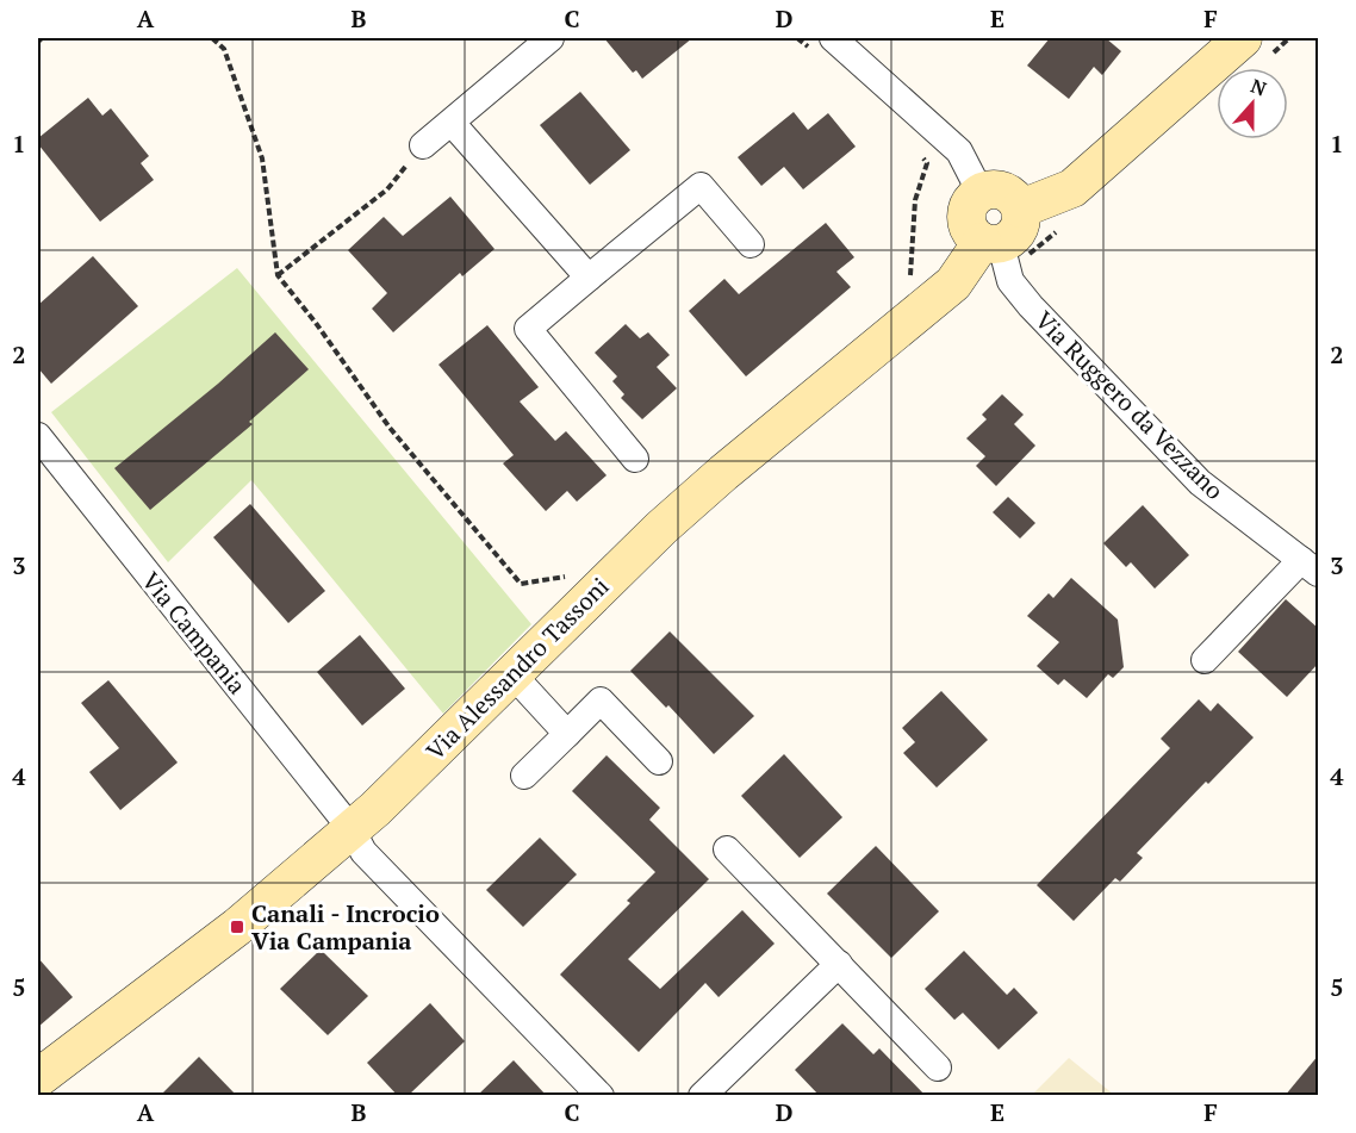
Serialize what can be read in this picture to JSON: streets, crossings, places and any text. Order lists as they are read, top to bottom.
{
  "streets": {
    "street": ["Via Ruggero da Vezzano", "Via Campania", "Via Alessandro Tassoni"]
  },
  "crossings": [
    ["Via Ruggero da Vezzano", "Via Alessandro Tassoni"],
    ["Via Campania", "Via Alessandro Tassoni"]
  ],
  "places": {
    "transit": ["Canali - Incrocio Via Campania"]
  },
  "north": "top",
  "grid": {
    "columns": [
      "A",
      "B",
      "C",
      "D",
      "E",
      "F"
    ],
    "rows": [
      "1",
      "2",
      "3",
      "4",
      "5"
    ]
  }
}
